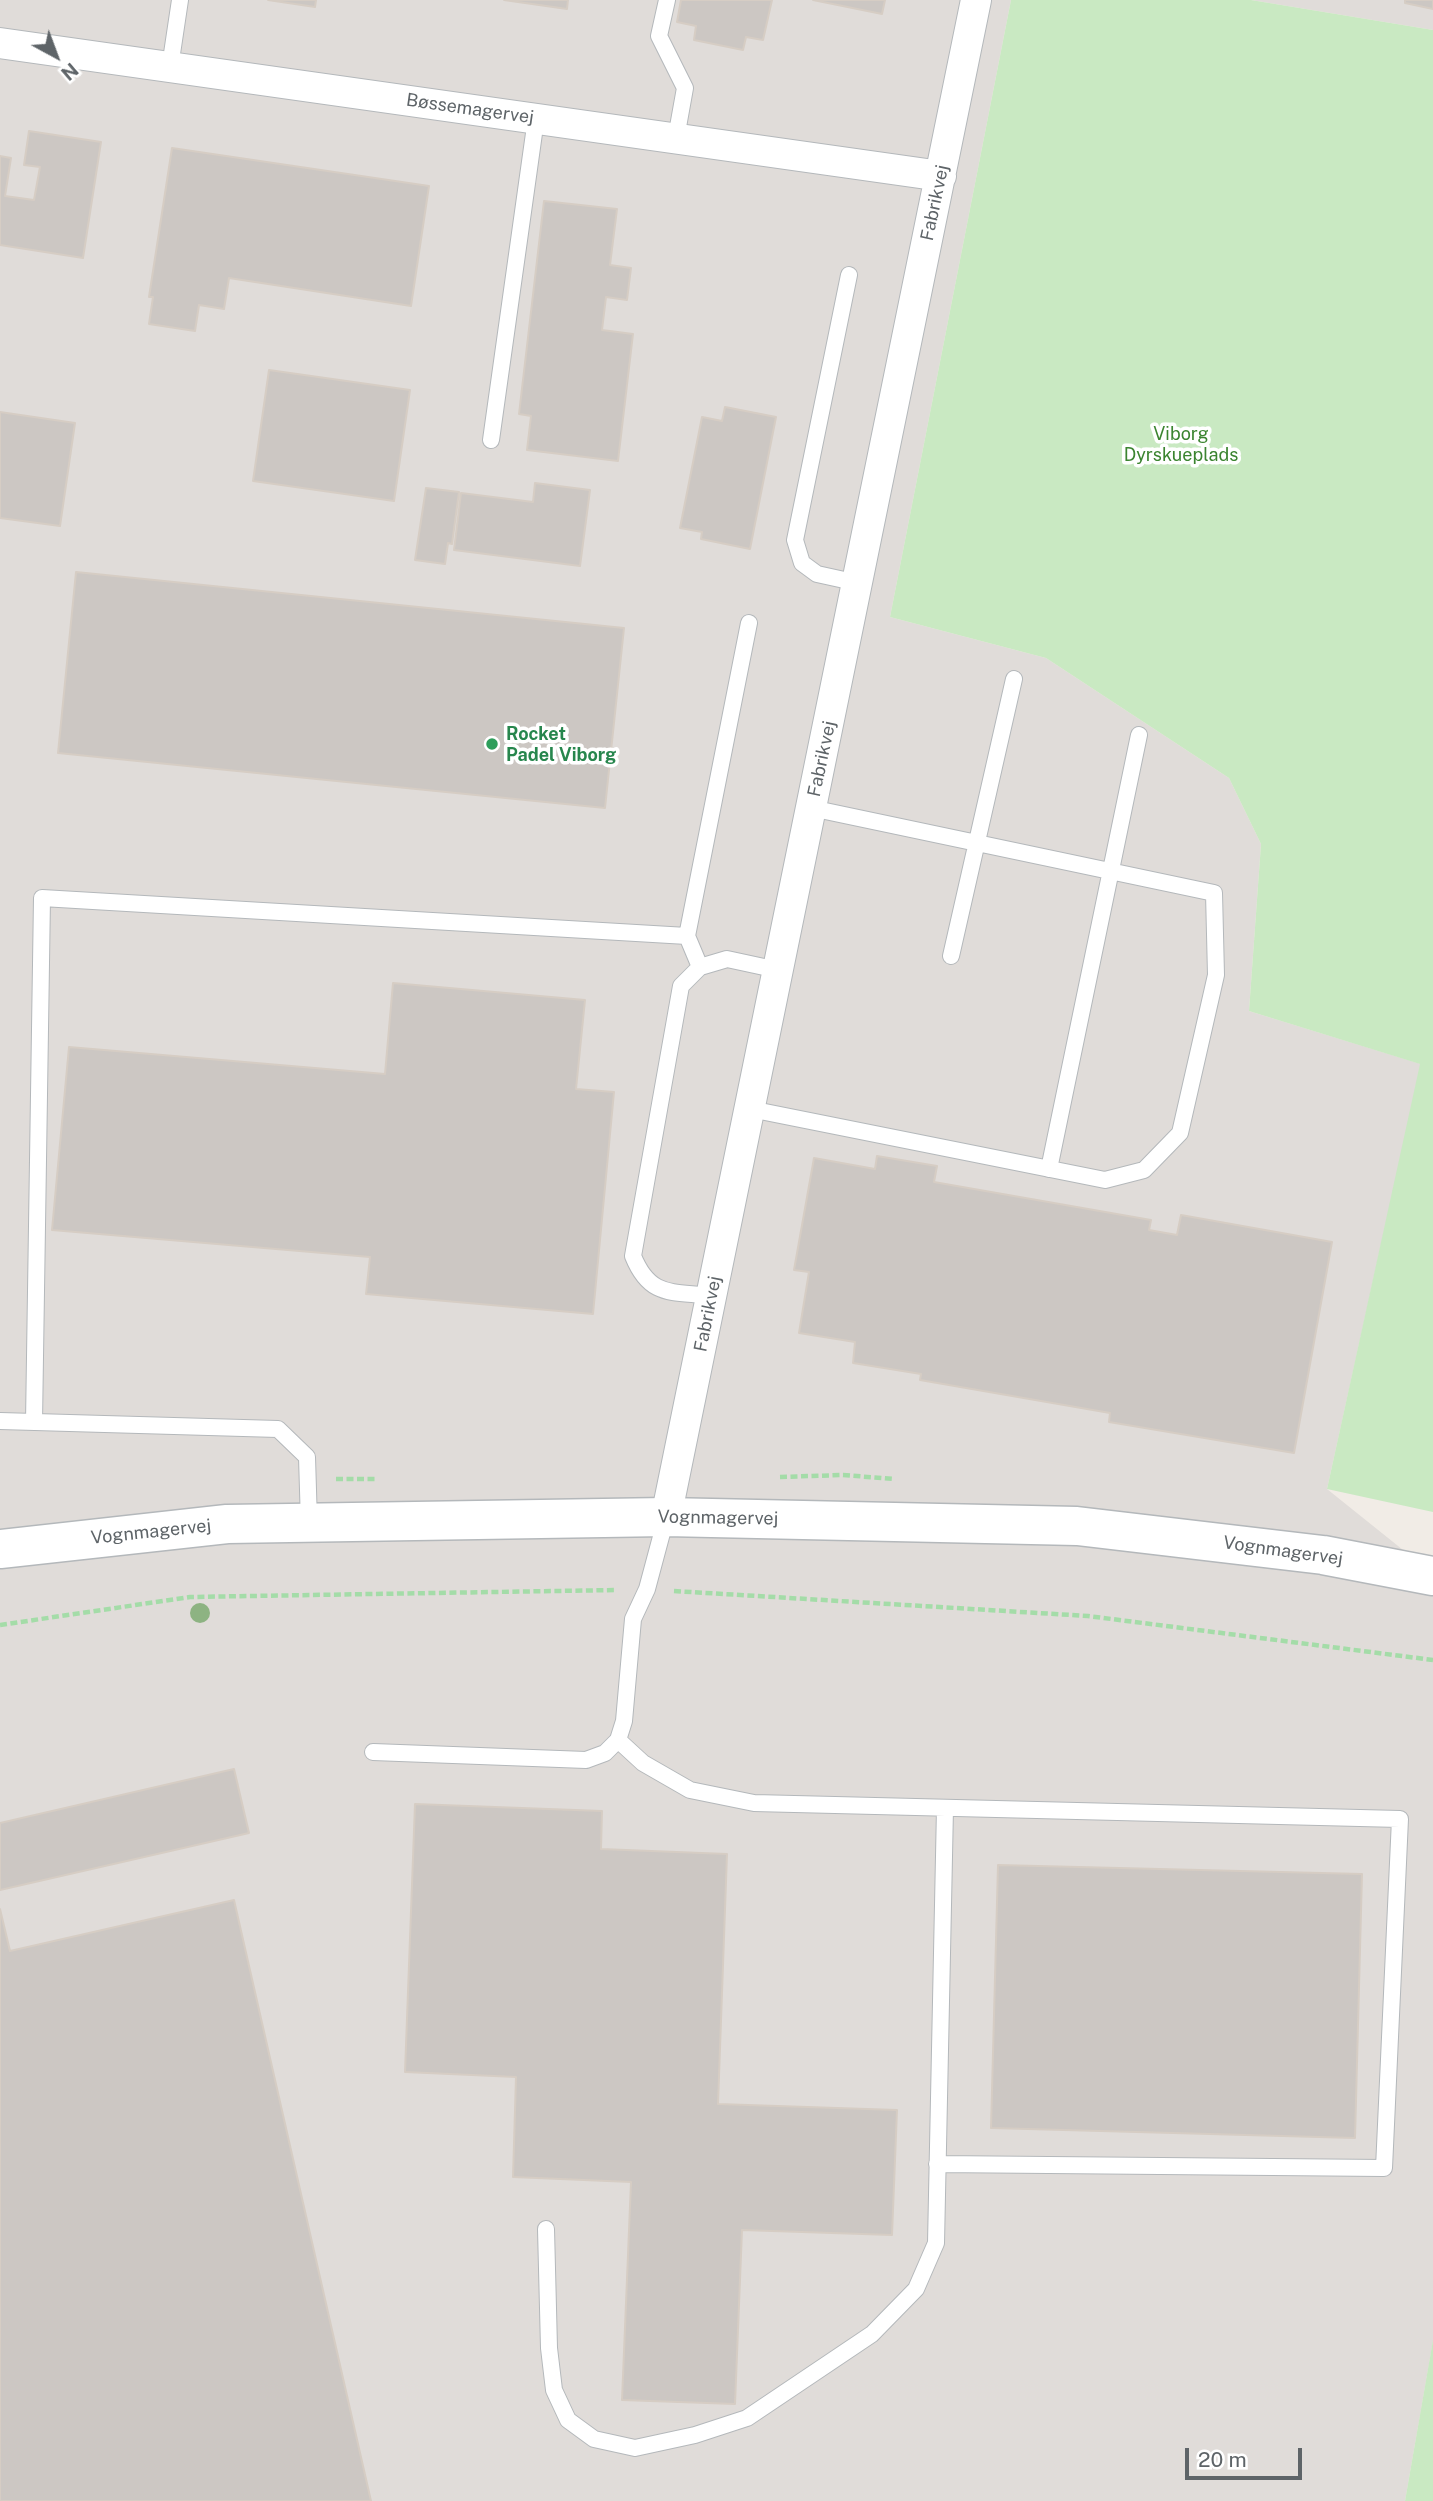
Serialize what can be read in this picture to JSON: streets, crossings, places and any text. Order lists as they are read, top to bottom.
{
  "streets": {
    "street": ["Bøssemagervej", "Fabrikvej", "Vognmagervej"]
  },
  "crossings": [
    ["Bøssemagervej", "Fabrikvej"],
    ["Fabrikvej", "Vognmagervej"]
  ],
  "parks": ["Viborg Dyrskueplads"],
  "places": ["Rocket Padel Viborg"],
  "scale_bar": "20 m",
  "north": "bottom right"
}
